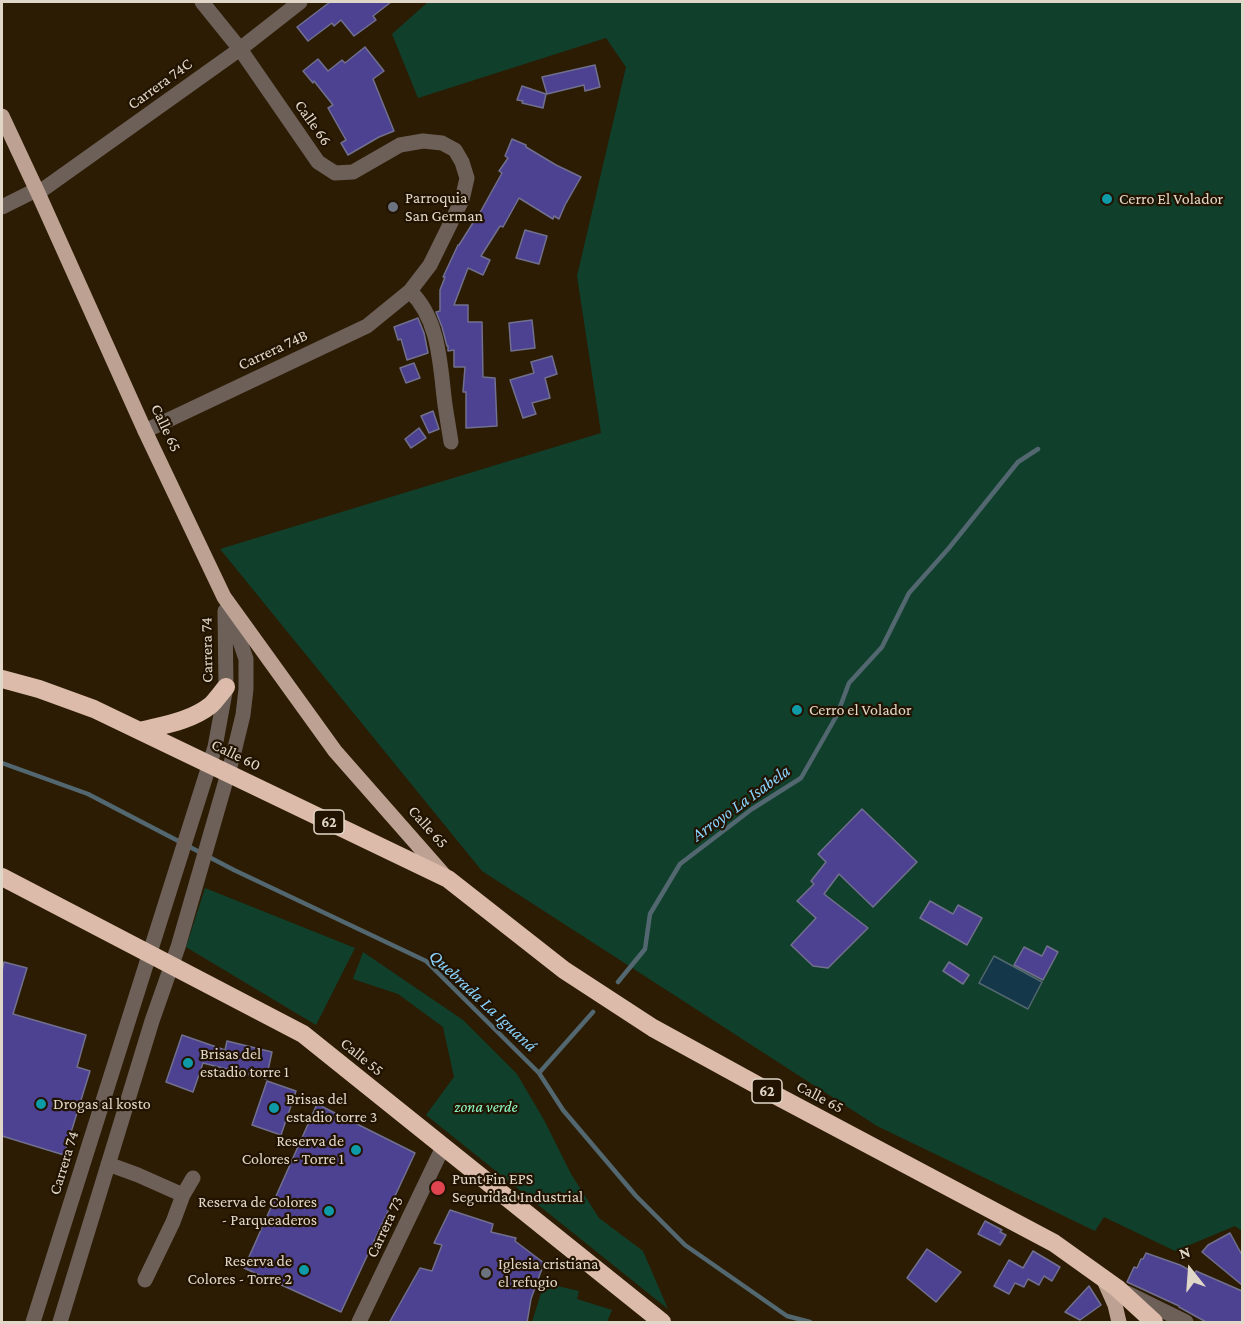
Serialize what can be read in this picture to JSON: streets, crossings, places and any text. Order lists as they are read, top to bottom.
{
  "streets": {
    "highway": [
      "Calle 65",
      "Calle 60",
      "62",
      "Calle 55"
    ],
    "street": [
      "Carrera 74C",
      "Calle 66",
      "Carrera 74B",
      "Carrera 74",
      "Carrera 73"
    ]
  },
  "crossings": [
    ["Carrera 74C", "Calle 66"],
    ["Carrera 74C", "Calle 65"],
    ["Calle 66", "Carrera 74B"],
    ["Carrera 74B", "Calle 65"],
    ["Calle 65", "Carrera 74"],
    ["Calle 65", "Calle 60"],
    ["Calle 65", "62"],
    ["Carrera 74", "Calle 60"],
    ["Carrera 74", "Calle 55"],
    ["Calle 55", "Carrera 73"]
  ],
  "water": ["Arroyo La Isabela", "Quebrada La Iguaná"],
  "parks": ["zona verde"],
  "places": [
    "Cerro El Volador",
    "Parroquia San German",
    "Cerro el Volador",
    "Brisas del estadio torre 1",
    "Drogas al kosto",
    "Brisas del estadio torre 3",
    "Reserva de Colores - Torre 1",
    "Punt Fin EPS Seguridad Industrial",
    "Reserva de Colores - Parqueaderos",
    "Reserva de Colores - Torre 2",
    "Iglesia cristiana el refugio"
  ],
  "north": "top"
}
